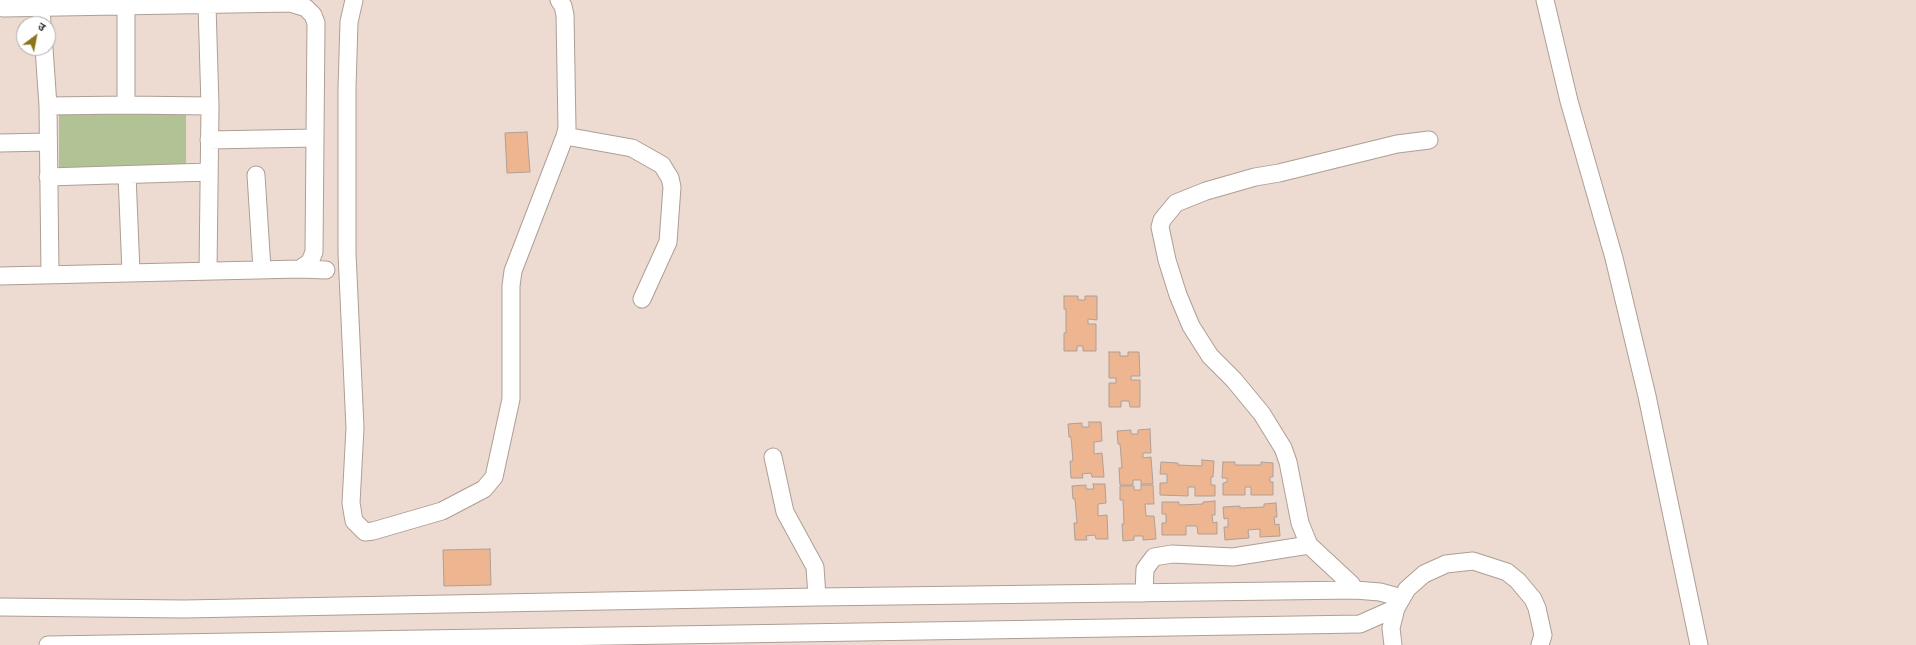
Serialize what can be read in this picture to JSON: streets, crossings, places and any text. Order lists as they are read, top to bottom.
{
  "north": "top right"
}
